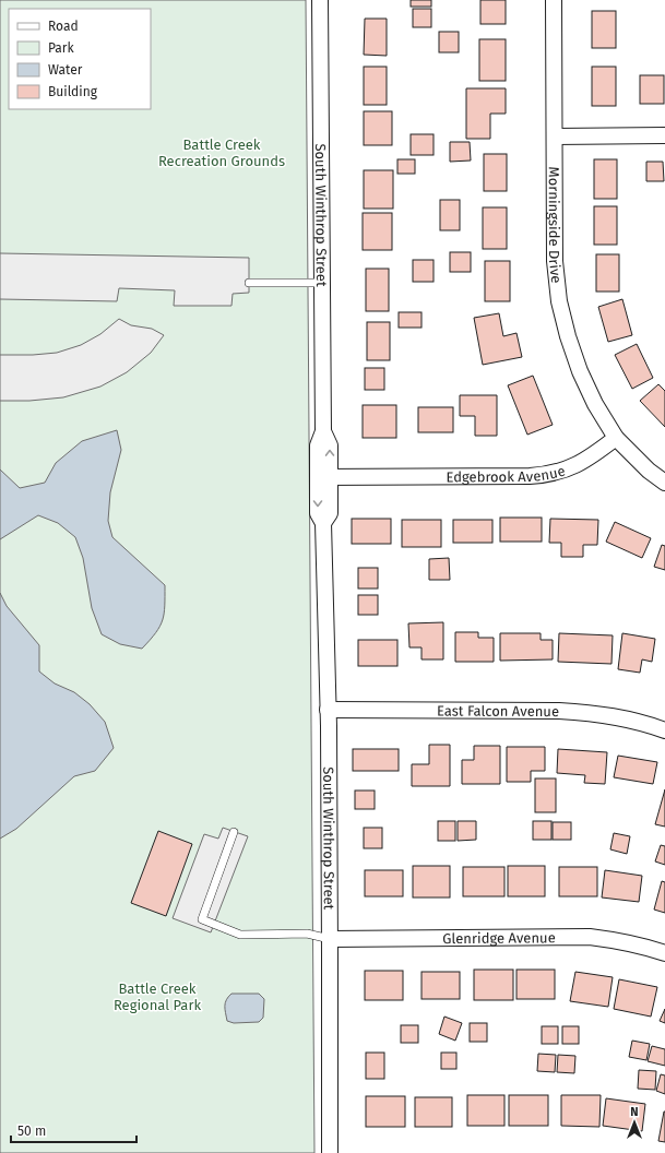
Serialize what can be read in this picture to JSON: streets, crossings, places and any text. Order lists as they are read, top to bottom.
{
  "streets": {
    "street": [
      "South Winthrop Street",
      "Morningside Drive",
      "Edgebrook Avenue",
      "East Falcon Avenue",
      "Glenridge Avenue"
    ]
  },
  "crossings": [
    ["South Winthrop Street", "Edgebrook Avenue"],
    ["South Winthrop Street", "East Falcon Avenue"],
    ["South Winthrop Street", "Glenridge Avenue"],
    ["Morningside Drive", "Edgebrook Avenue"]
  ],
  "parks": ["Battle Creek Recreation Grounds", "Battle Creek Regional Park"],
  "legend": [
    "Road",
    "Park",
    "Water",
    "Building"
  ],
  "scale_bar": "50 m",
  "north": "top"
}
